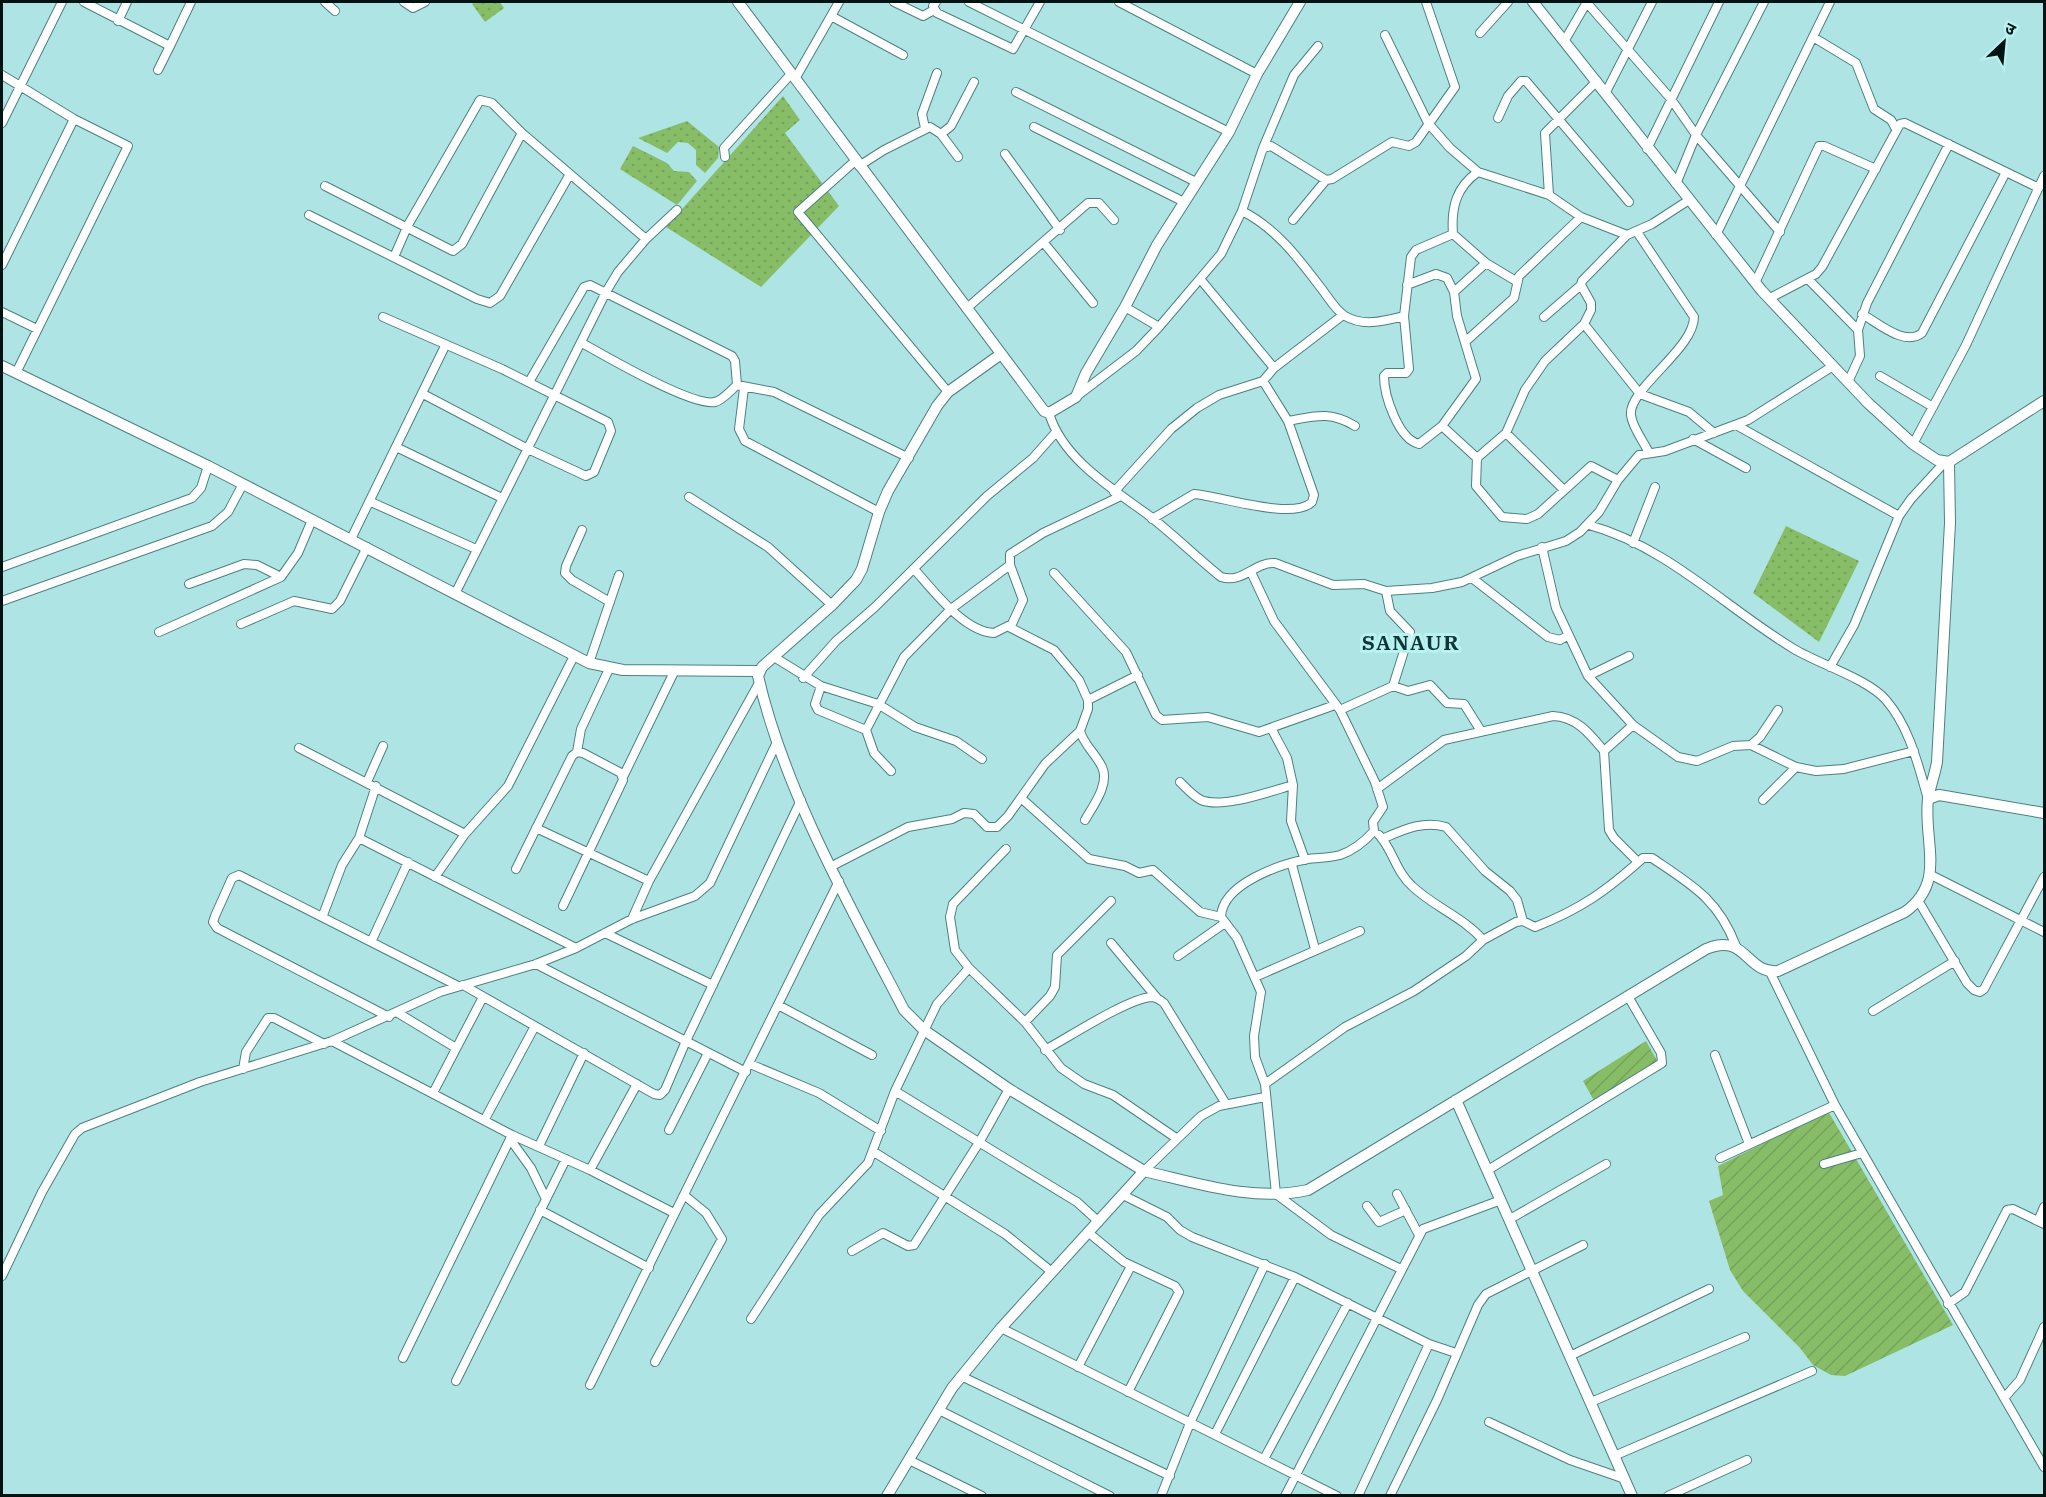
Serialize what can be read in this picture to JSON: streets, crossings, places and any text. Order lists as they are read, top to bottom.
{
  "districts": ["SANAUR"],
  "north": "top right"
}
